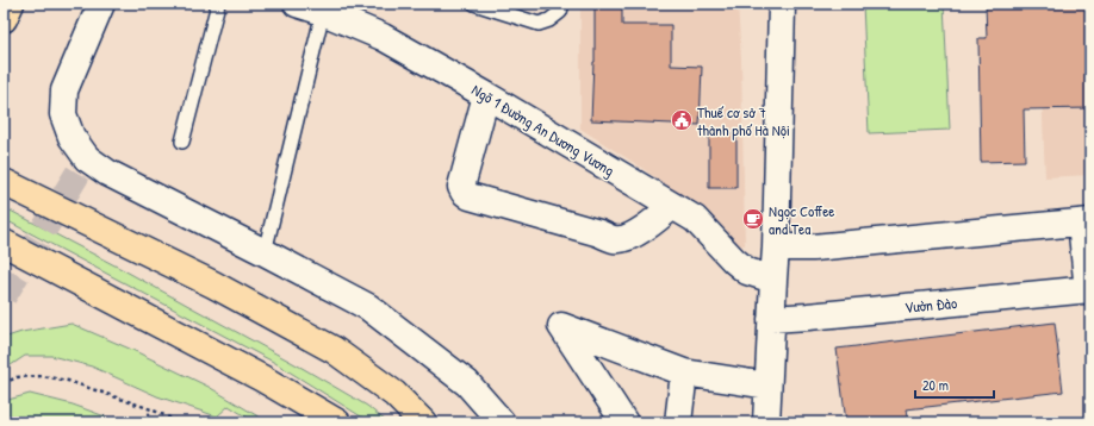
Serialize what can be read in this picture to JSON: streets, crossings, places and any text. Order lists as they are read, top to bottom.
{
  "streets": {
    "street": ["Ngõ 1 Đường An Dương Vương", "Vườn Đào"]
  },
  "places": {
    "public building": ["Thuế cơ sở 7 thành phố Hà Nội"],
    "cafe": ["Ngọc Coffee and Tea"]
  },
  "scale_bar": "20 m"
}
